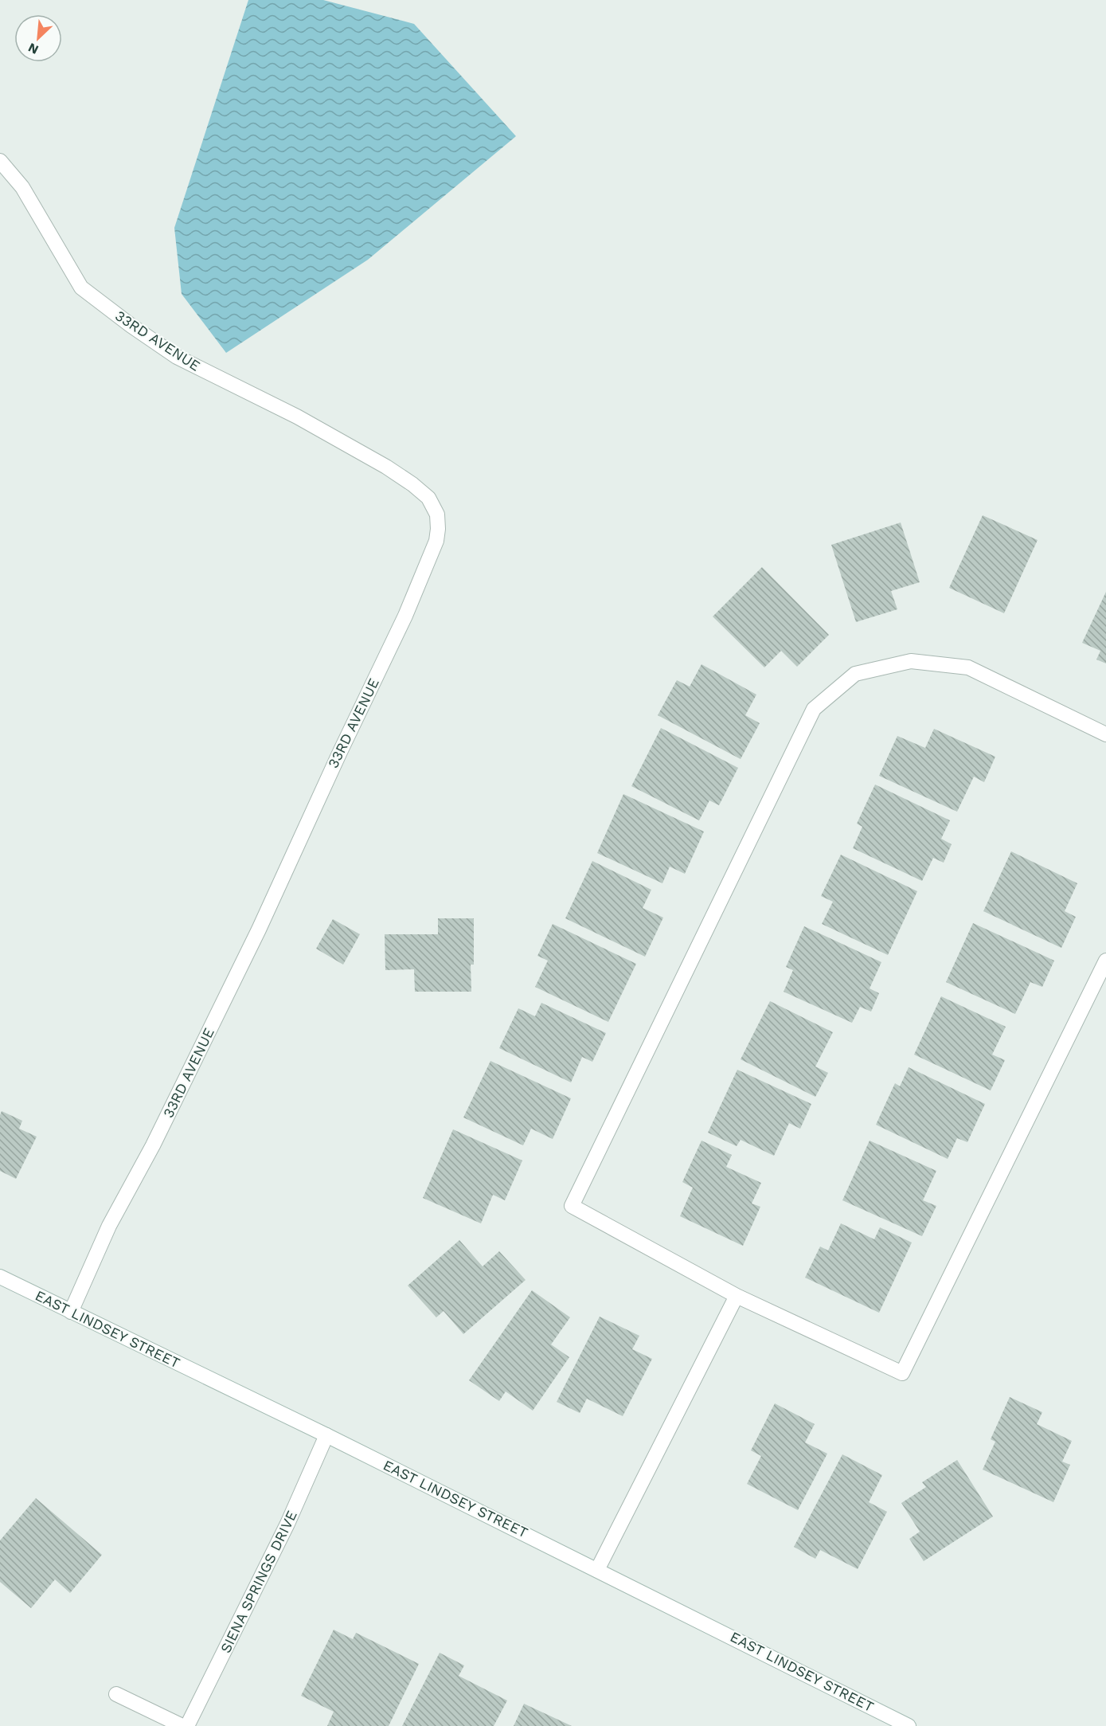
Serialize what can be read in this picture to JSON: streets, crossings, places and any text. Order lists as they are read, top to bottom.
{
  "streets": {
    "street": ["33RD AVENUE", "EAST LINDSEY STREET", "SIENA SPRINGS DRIVE"]
  },
  "crossings": [
    ["33RD AVENUE", "EAST LINDSEY STREET"],
    ["EAST LINDSEY STREET", "SIENA SPRINGS DRIVE"]
  ],
  "north": "bottom left"
}
